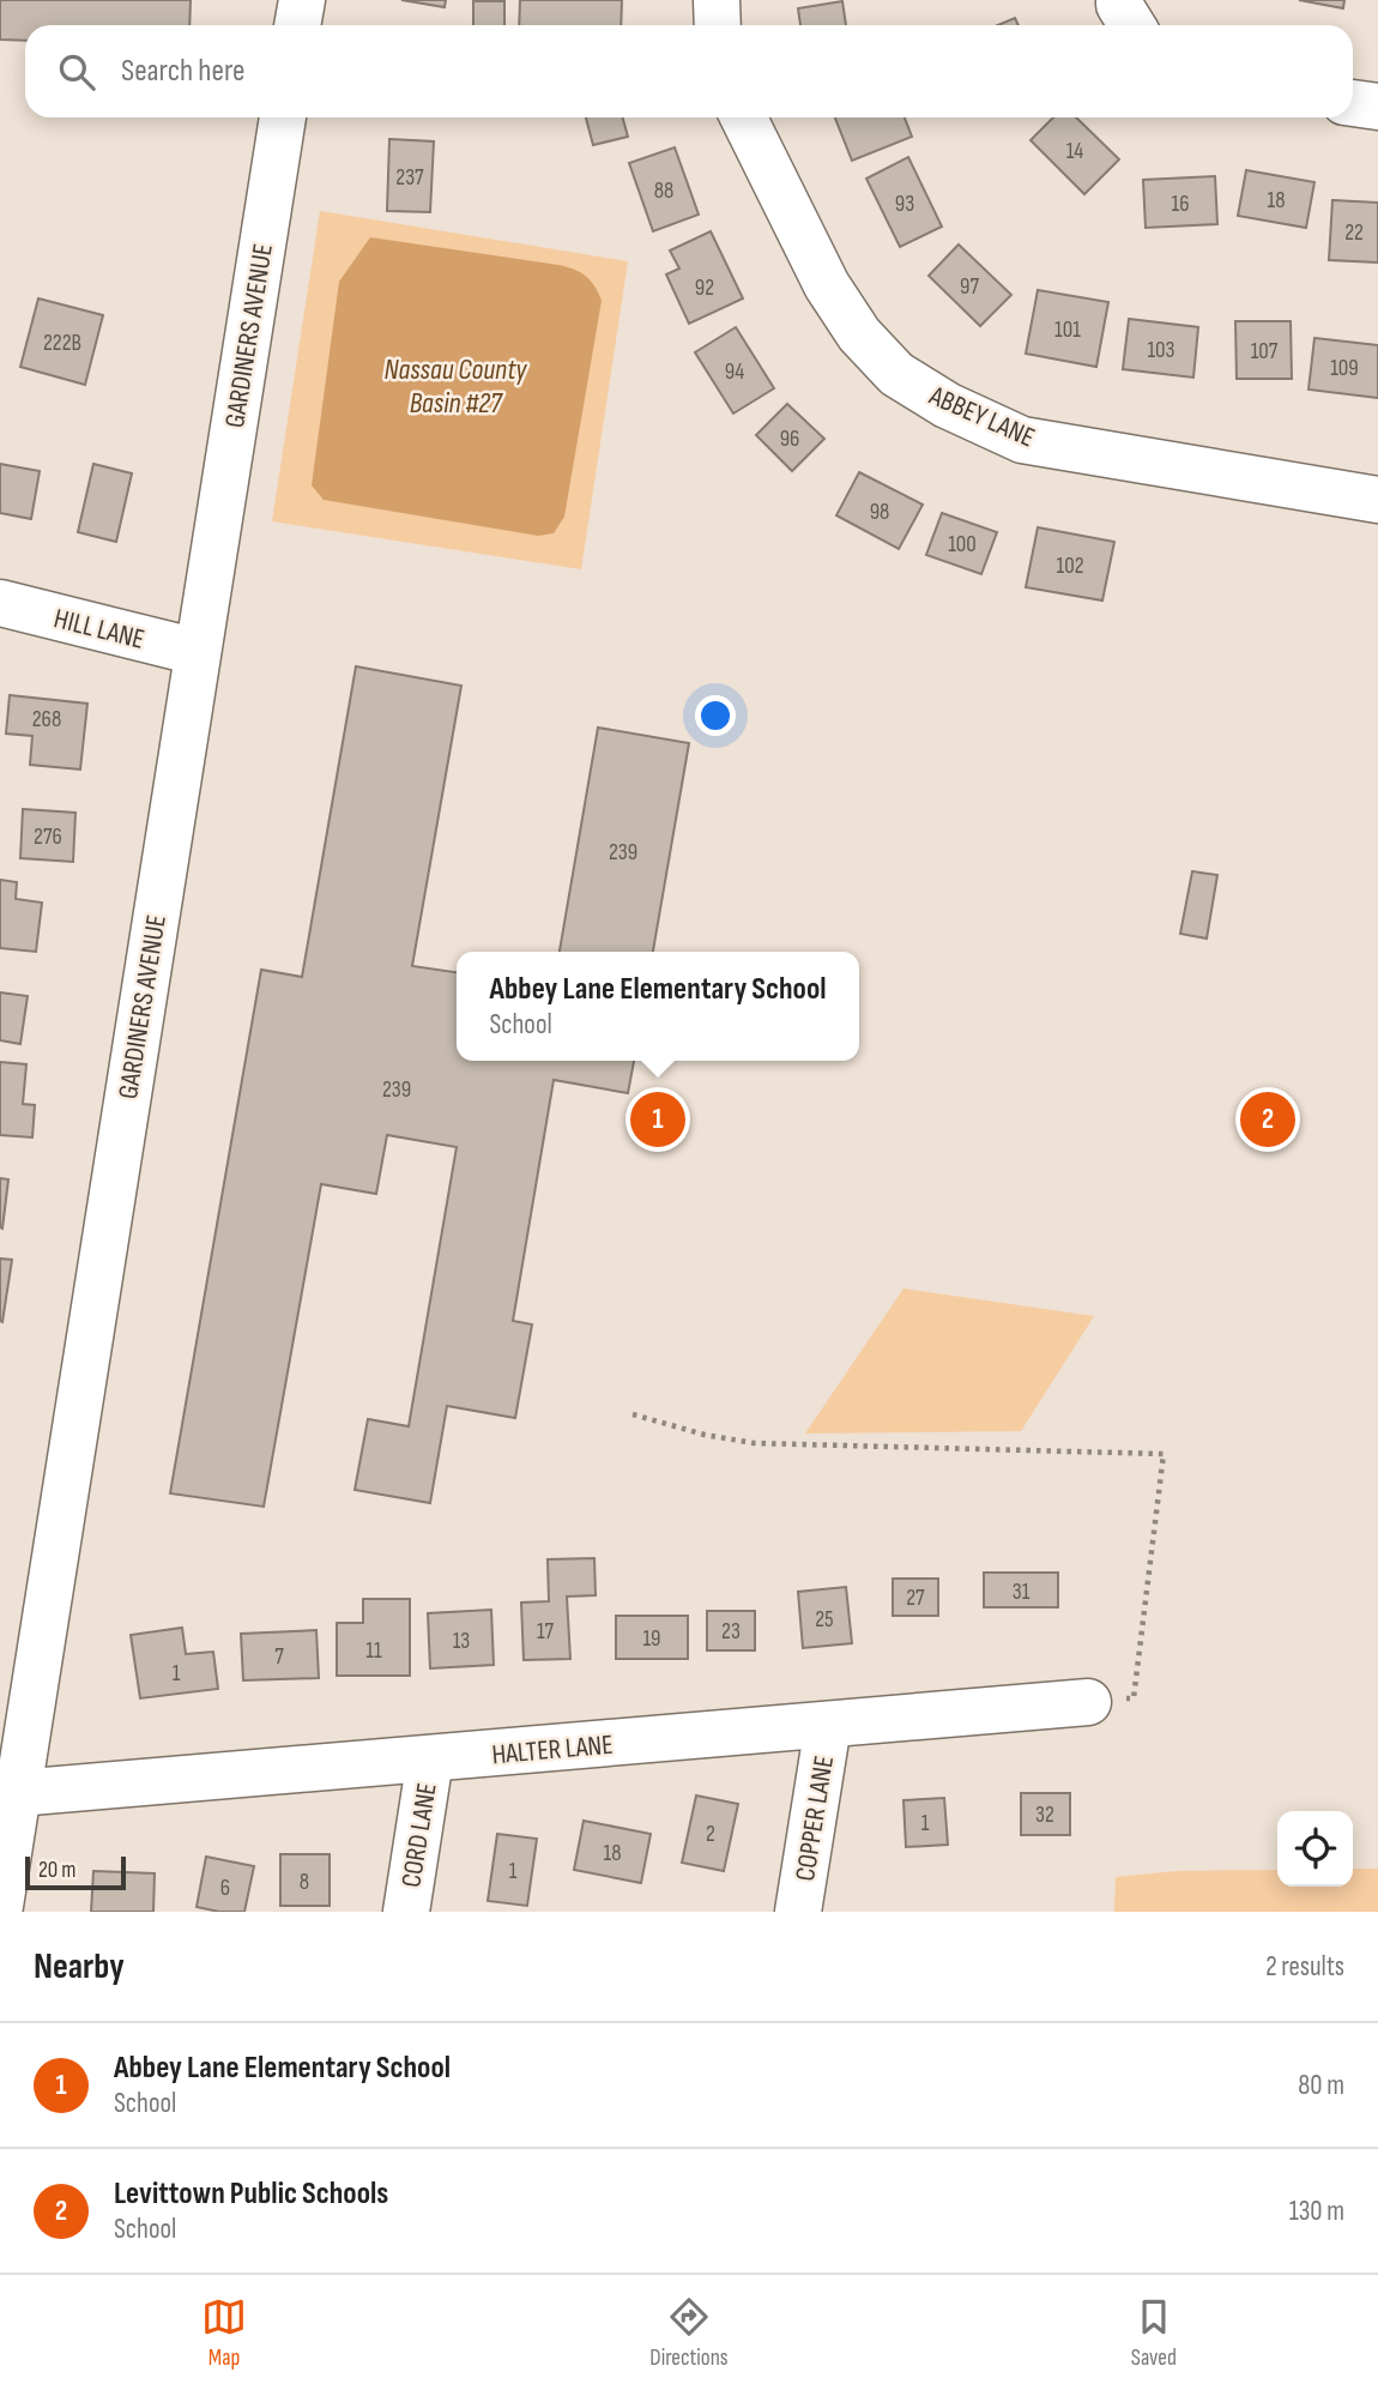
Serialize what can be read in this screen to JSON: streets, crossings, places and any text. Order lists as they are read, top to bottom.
{
  "streets": {
    "street": [
      "GARDINERS AVENUE",
      "ABBEY LANE",
      "HILL LANE",
      "HALTER LANE",
      "COPPER LANE",
      "CORD LANE"
    ]
  },
  "crossings": [
    ["GARDINERS AVENUE", "HILL LANE"],
    ["GARDINERS AVENUE", "HALTER LANE"],
    ["HALTER LANE", "COPPER LANE"],
    ["HALTER LANE", "CORD LANE"]
  ],
  "water": ["Nassau County Basin #27"],
  "house_numbers": [
    "14",
    "237",
    "88",
    "18",
    "93",
    "16",
    "22",
    "97",
    "92",
    "101",
    "222B",
    "103",
    "107",
    "109",
    "94",
    "96",
    "98",
    "100",
    "102",
    "268",
    "276",
    "239",
    "239",
    "31",
    "27",
    "25",
    "17",
    "23",
    "19",
    "13",
    "11",
    "7",
    "1",
    "32",
    "1",
    "2",
    "18",
    "1",
    "8",
    "6"
  ],
  "scale_bar": "20 m",
  "page": {
    "search": "Search here",
    "popup": ["Abbey Lane Elementary School", "School"],
    "pins": ["1", "2"],
    "scale": "20 m",
    "heading": ["Nearby", "2 results"],
    "list": [
      {
        "mark": "1",
        "name": "Abbey Lane Elementary School",
        "note": "School",
        "value": "80 m"
      },
      {
        "mark": "2",
        "name": "Levittown Public Schools",
        "note": "School",
        "value": "130 m"
      }
    ],
    "nav": ["Map", "Directions", "Saved"]
  }
}
